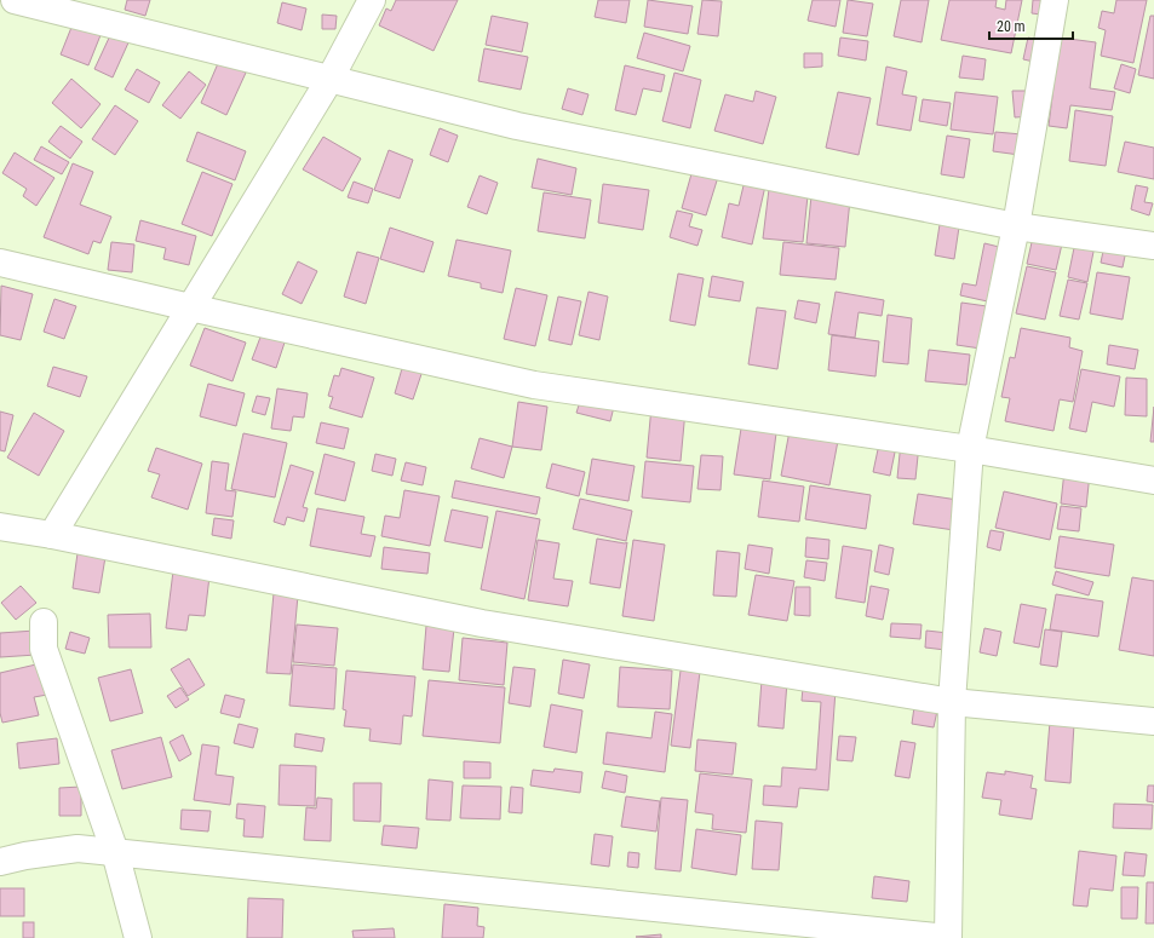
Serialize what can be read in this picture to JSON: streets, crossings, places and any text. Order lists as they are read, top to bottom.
{
  "scale_bar": "20 m"
}
